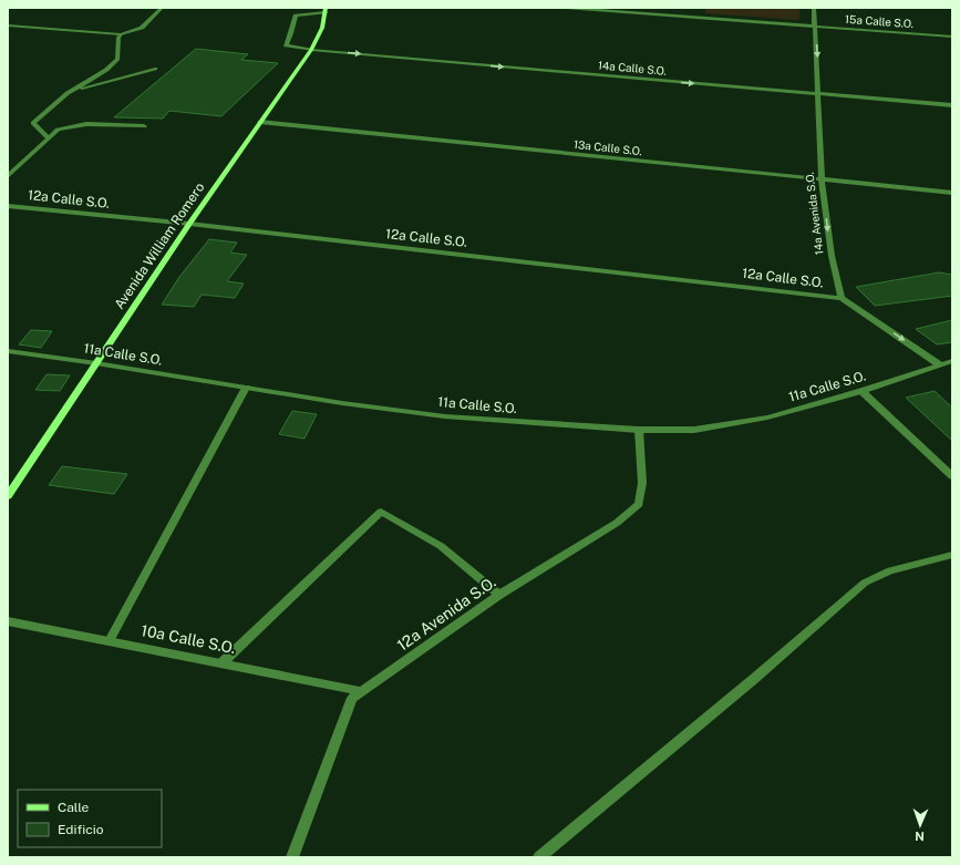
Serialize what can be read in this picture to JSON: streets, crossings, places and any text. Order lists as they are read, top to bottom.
{
  "streets": {
    "main road": ["Avenida William Romero"],
    "street": [
      "15a Calle S.O.",
      "14a Calle S.O.",
      "13a Calle S.O.",
      "12a Calle S.O.",
      "14a Avenida S.O.",
      "11a Calle S.O.",
      "12a Avenida S.O.",
      "10a Calle S.O."
    ]
  },
  "crossings": [
    ["15a Calle S.O.", "14a Avenida S.O."],
    ["14a Calle S.O.", "14a Avenida S.O."],
    ["14a Calle S.O.", "Avenida William Romero"],
    ["13a Calle S.O.", "14a Avenida S.O."],
    ["13a Calle S.O.", "Avenida William Romero"],
    ["12a Calle S.O.", "14a Avenida S.O."],
    ["12a Calle S.O.", "Avenida William Romero"],
    ["Avenida William Romero", "11a Calle S.O."],
    ["11a Calle S.O.", "12a Avenida S.O."],
    ["12a Avenida S.O.", "10a Calle S.O."]
  ],
  "one_way": ["14a Calle S.O.", "14a Avenida S.O."],
  "legend": ["Calle", "Edificio"],
  "north": "bottom"
}
